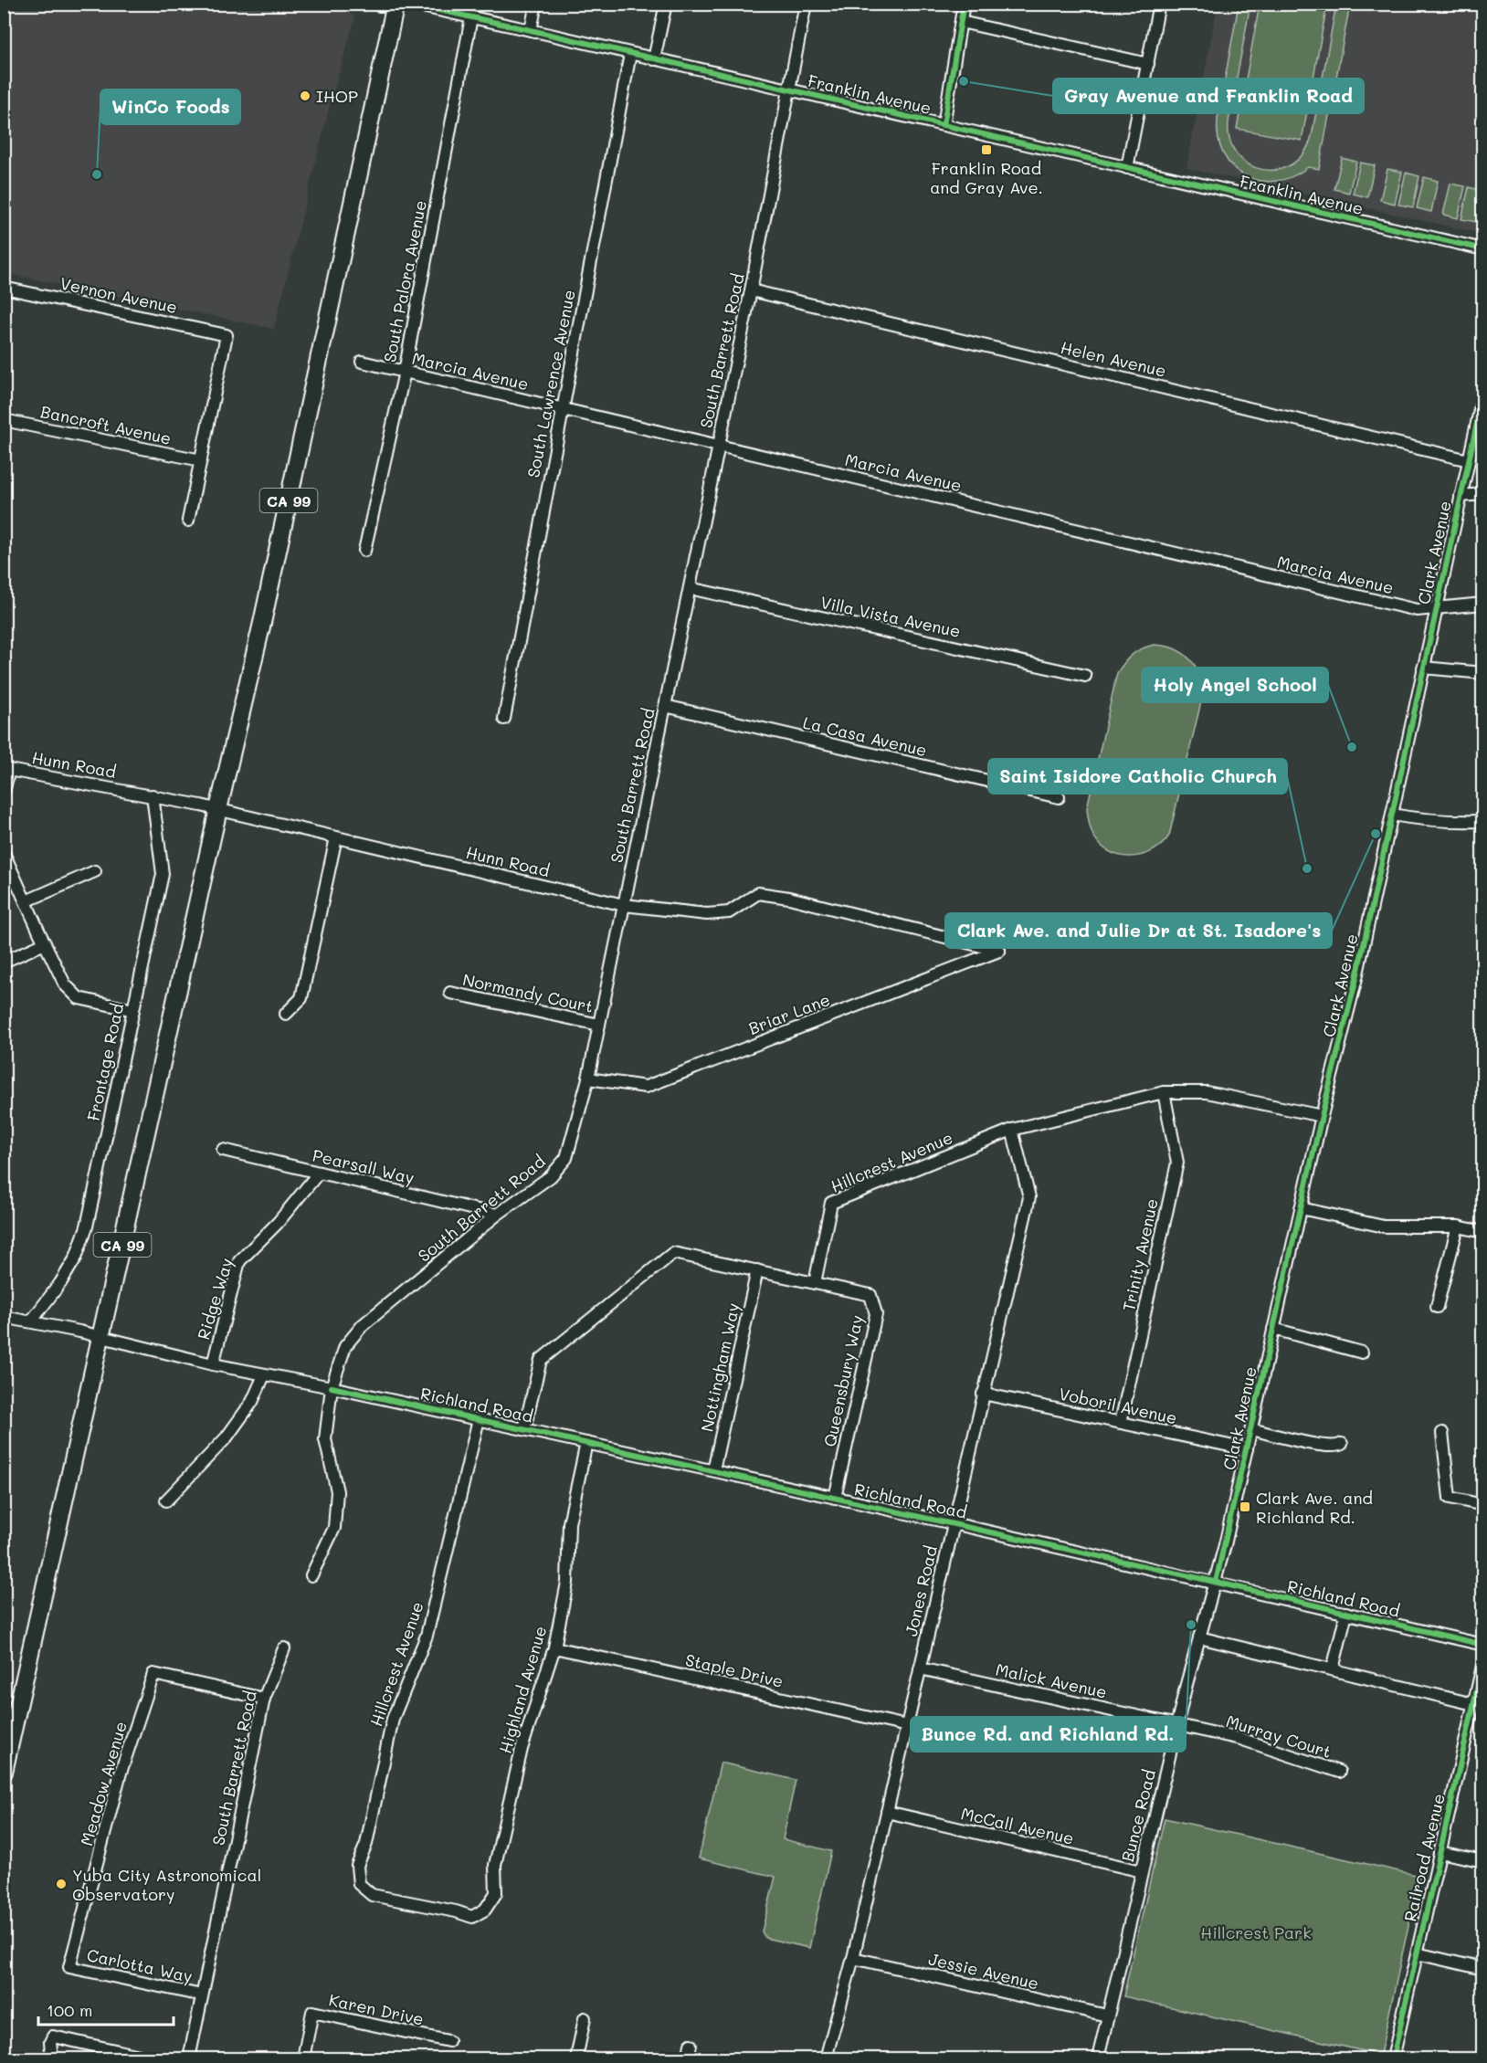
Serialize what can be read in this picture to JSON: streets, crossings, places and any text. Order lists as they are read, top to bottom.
{
  "streets": {
    "highway": ["CA 99"],
    "street": [
      "Franklin Avenue",
      "South Palora Avenue",
      "Vernon Avenue",
      "South Barrett Road",
      "Helen Avenue",
      "Marcia Avenue",
      "South Lawrence Avenue",
      "Bancroft Avenue",
      "Clark Avenue",
      "Villa Vista Avenue",
      "La Casa Avenue",
      "Hunn Road",
      "Normandy Court",
      "Briar Lane",
      "Frontage Road",
      "Hillcrest Avenue",
      "Pearsall Way",
      "Trinity Avenue",
      "Ridge Way",
      "Nottingham Way",
      "Queensbury Way",
      "Richland Road",
      "Voboril Avenue",
      "Jones Road",
      "Staple Drive",
      "Malick Avenue",
      "Highland Avenue",
      "Murray Court",
      "Meadow Avenue",
      "Bunce Road",
      "McCall Avenue",
      "Railroad Avenue",
      "Carlotta Way",
      "Jessie Avenue",
      "Karen Drive"
    ]
  },
  "crossings": [
    ["Franklin Avenue", "South Palora Avenue"],
    ["Franklin Avenue", "South Barrett Road"],
    ["Franklin Avenue", "South Lawrence Avenue"],
    ["South Palora Avenue", "Marcia Avenue"],
    ["Vernon Avenue", "Bancroft Avenue"],
    ["South Barrett Road", "Helen Avenue"],
    ["South Barrett Road", "Marcia Avenue"],
    ["South Barrett Road", "Villa Vista Avenue"],
    ["South Barrett Road", "La Casa Avenue"],
    ["South Barrett Road", "Hunn Road"],
    ["South Barrett Road", "Normandy Court"],
    ["South Barrett Road", "Briar Lane"],
    ["South Barrett Road", "Pearsall Way"],
    ["South Barrett Road", "Richland Road"],
    ["South Barrett Road", "Meadow Avenue"],
    ["South Barrett Road", "Carlotta Way"],
    ["Helen Avenue", "Clark Avenue"],
    ["Marcia Avenue", "South Lawrence Avenue"],
    ["Marcia Avenue", "Clark Avenue"],
    ["CA 99", "Hunn Road"],
    ["CA 99", "Richland Road"],
    ["Clark Avenue", "Hillcrest Avenue"],
    ["Clark Avenue", "Richland Road"],
    ["Clark Avenue", "Voboril Avenue"],
    ["Clark Avenue", "Bunce Road"],
    ["Hunn Road", "Briar Lane"],
    ["Hunn Road", "Frontage Road"],
    ["Frontage Road", "Richland Road"],
    ["Hillcrest Avenue", "Trinity Avenue"],
    ["Hillcrest Avenue", "Queensbury Way"],
    ["Hillcrest Avenue", "Richland Road"],
    ["Hillcrest Avenue", "Jones Road"],
    ["Hillcrest Avenue", "Highland Avenue"],
    ["Pearsall Way", "Ridge Way"],
    ["Trinity Avenue", "Voboril Avenue"],
    ["Ridge Way", "Richland Road"],
    ["Nottingham Way", "Richland Road"],
    ["Queensbury Way", "Richland Road"],
    ["Richland Road", "Jones Road"],
    ["Richland Road", "Highland Avenue"],
    ["Richland Road", "Bunce Road"],
    ["Voboril Avenue", "Jones Road"],
    ["Jones Road", "Staple Drive"],
    ["Jones Road", "Malick Avenue"],
    ["Jones Road", "McCall Avenue"],
    ["Jones Road", "Jessie Avenue"],
    ["Staple Drive", "Highland Avenue"],
    ["Malick Avenue", "Murray Court"],
    ["Malick Avenue", "Bunce Road"],
    ["Murray Court", "Bunce Road"],
    ["Meadow Avenue", "Carlotta Way"],
    ["Bunce Road", "McCall Avenue"],
    ["Bunce Road", "Jessie Avenue"]
  ],
  "parks": ["Hillcrest Park"],
  "places": {
    "other": [
      "Gray Avenue and Franklin Road",
      "IHOP",
      "WinCo Foods",
      "Holy Angel School",
      "Clark Ave. and Julie Dr at St. Isadore's",
      "Saint Isidore Catholic Church",
      "Bunce Rd. and Richland Rd.",
      "Yuba City Astronomical Observatory"
    ],
    "transit": ["Franklin Road and Gray Ave.", "Clark Ave. and Richland Rd."]
  },
  "scale_bar": "100 m"
}
